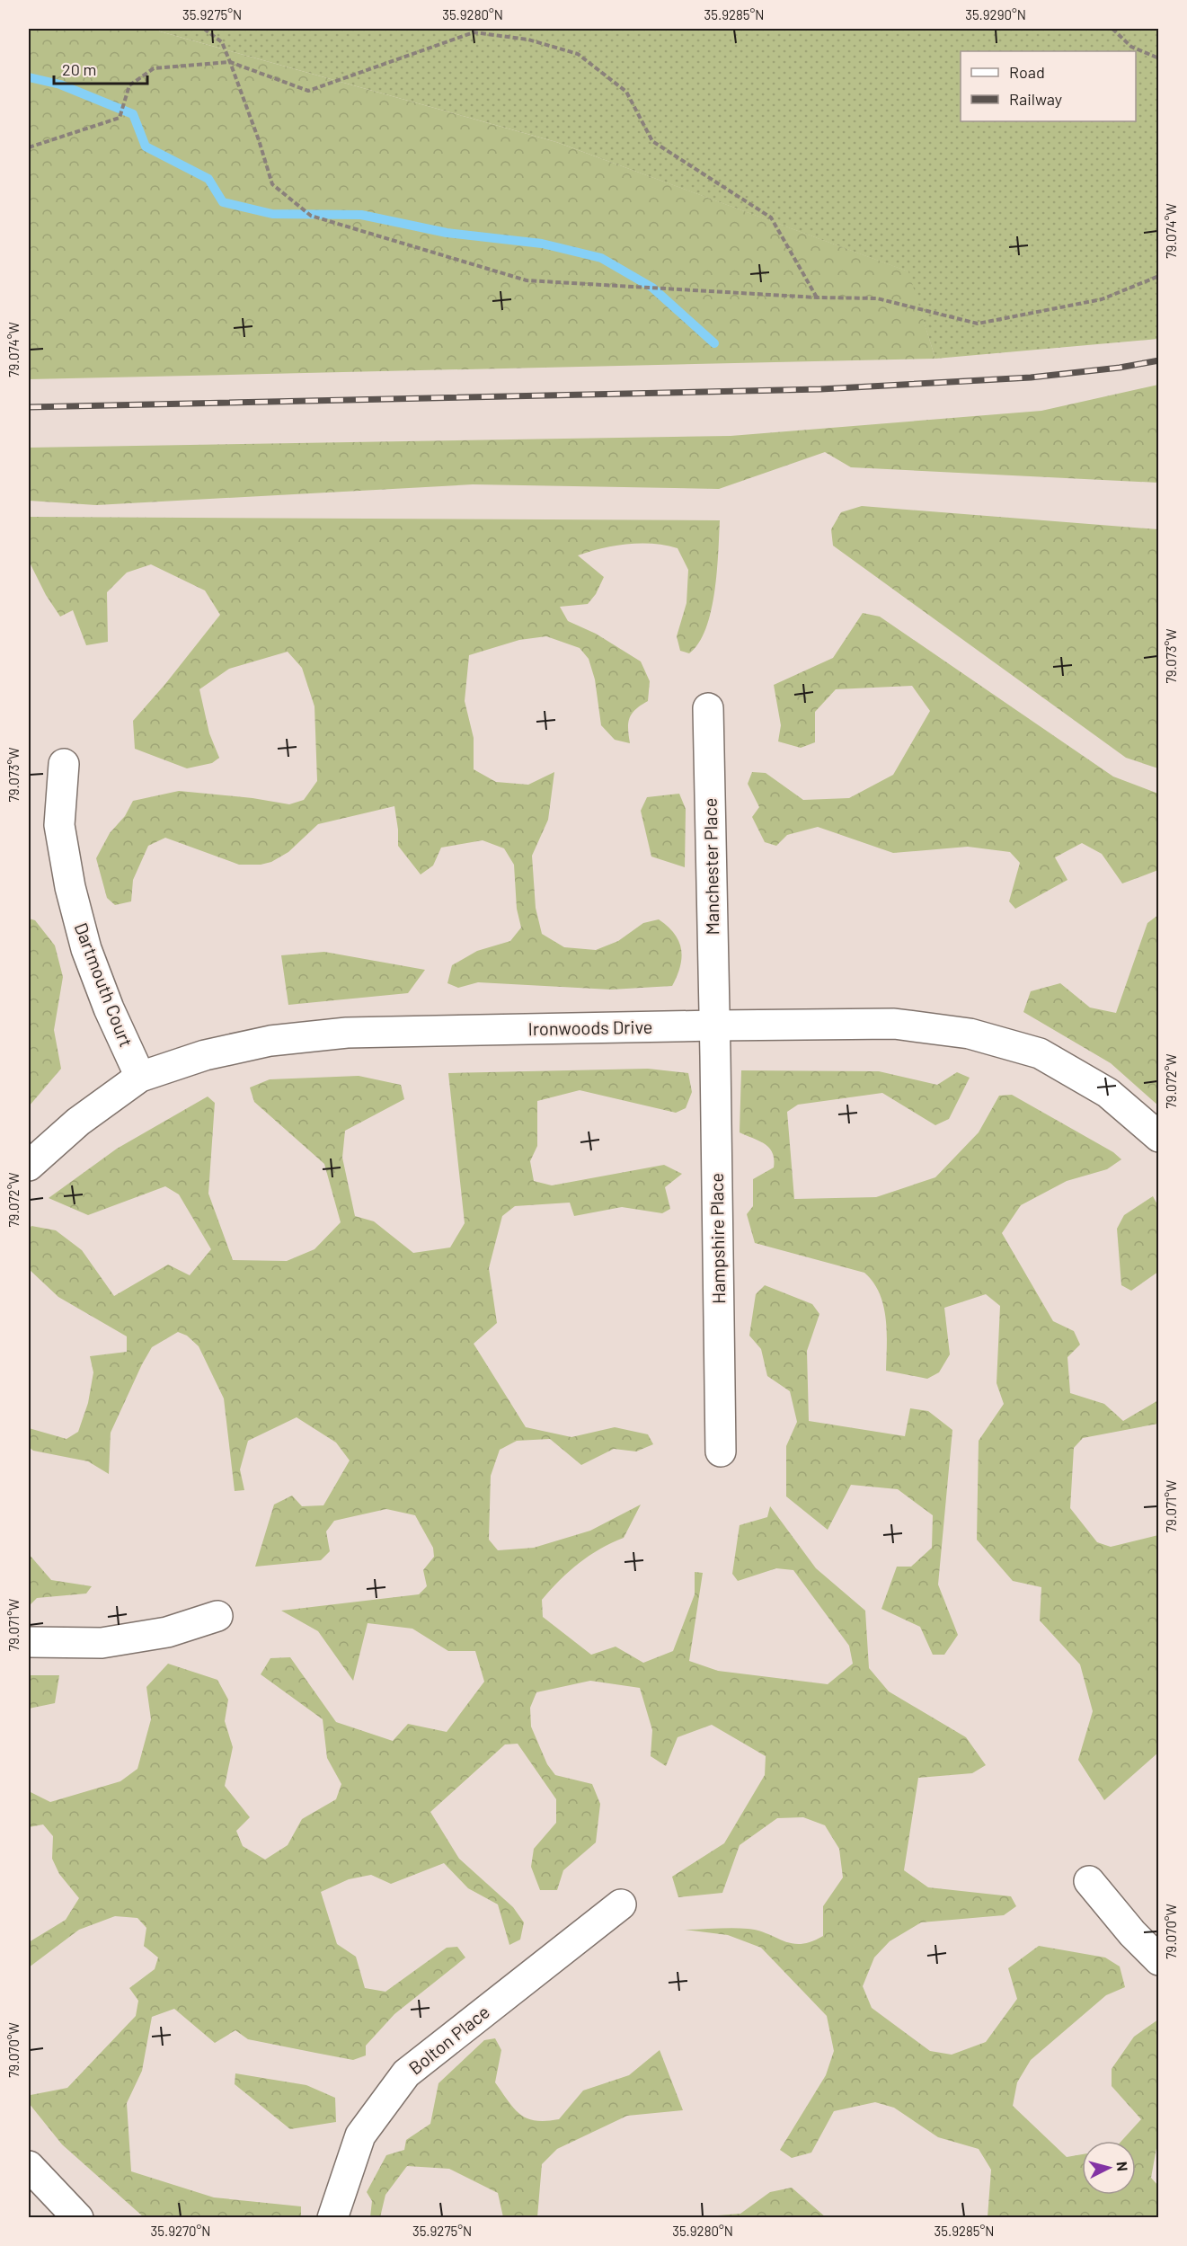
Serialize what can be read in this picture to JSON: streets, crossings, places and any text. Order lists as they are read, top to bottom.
{
  "streets": {
    "street": [
      "Manchester Place",
      "Dartmouth Court",
      "Ironwoods Drive",
      "Hampshire Place",
      "Bolton Place"
    ]
  },
  "crossings": [
    ["Manchester Place", "Ironwoods Drive"],
    ["Manchester Place", "Hampshire Place"],
    ["Dartmouth Court", "Ironwoods Drive"],
    ["Ironwoods Drive", "Hampshire Place"]
  ],
  "legend": ["Road", "Railway"],
  "scale_bar": "20 m",
  "north": "right",
  "coordinates": [
    "35.9275°N",
    "35.9280°N",
    "35.9285°N",
    "35.9290°N",
    "79.074°W",
    "79.073°W",
    "79.072°W",
    "79.071°W",
    "79.070°W",
    "35.9270°N"
  ]
}
